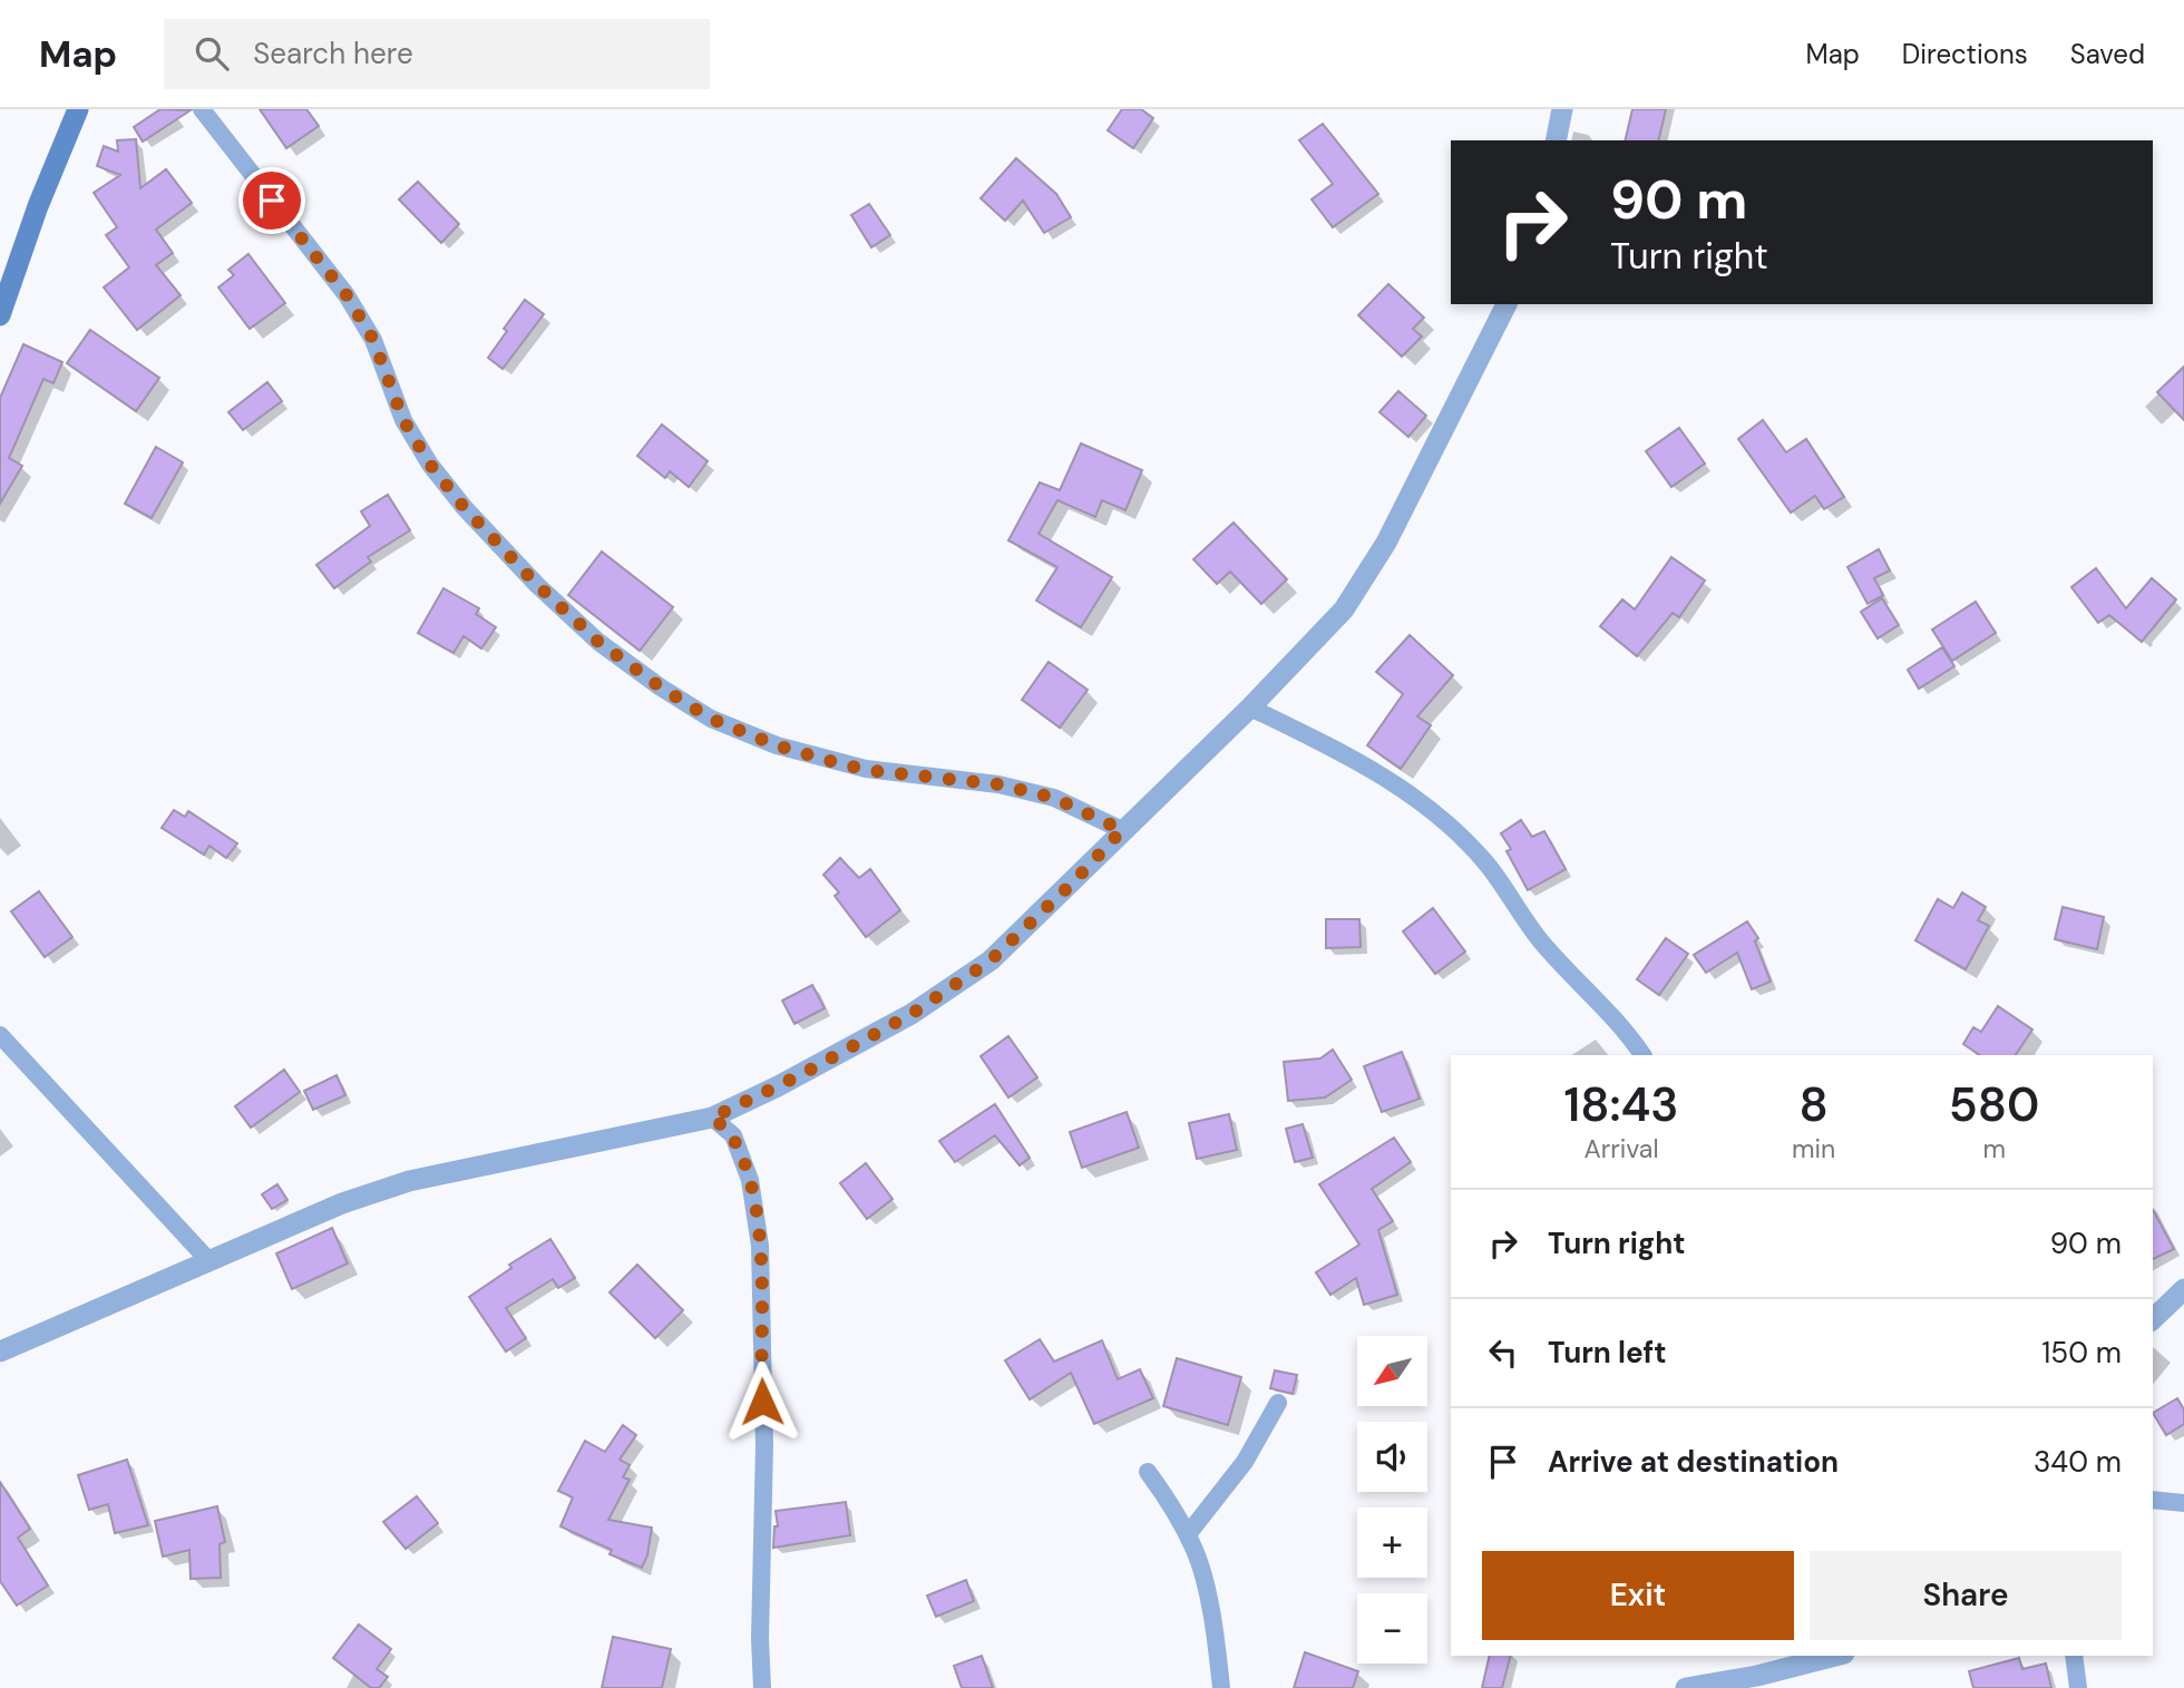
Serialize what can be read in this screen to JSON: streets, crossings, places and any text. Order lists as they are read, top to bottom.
{
  "north": "bottom left",
  "page": {
    "header": "Map",
    "search": "Search here",
    "nav": ["Map", "Directions", "Saved"],
    "turn": ["90 m", "Turn right"],
    "eta": [
      "18:43",
      "Arrival",
      "8",
      "min",
      "580",
      "m"
    ],
    "list": [
      {
        "name": "Turn right",
        "value": "90 m"
      },
      {
        "name": "Turn left",
        "value": "150 m"
      },
      {
        "name": "Arrive at destination",
        "value": "340 m"
      }
    ],
    "map_buttons": ["+", "−"],
    "buttons": ["Exit", "Share"]
  }
}
